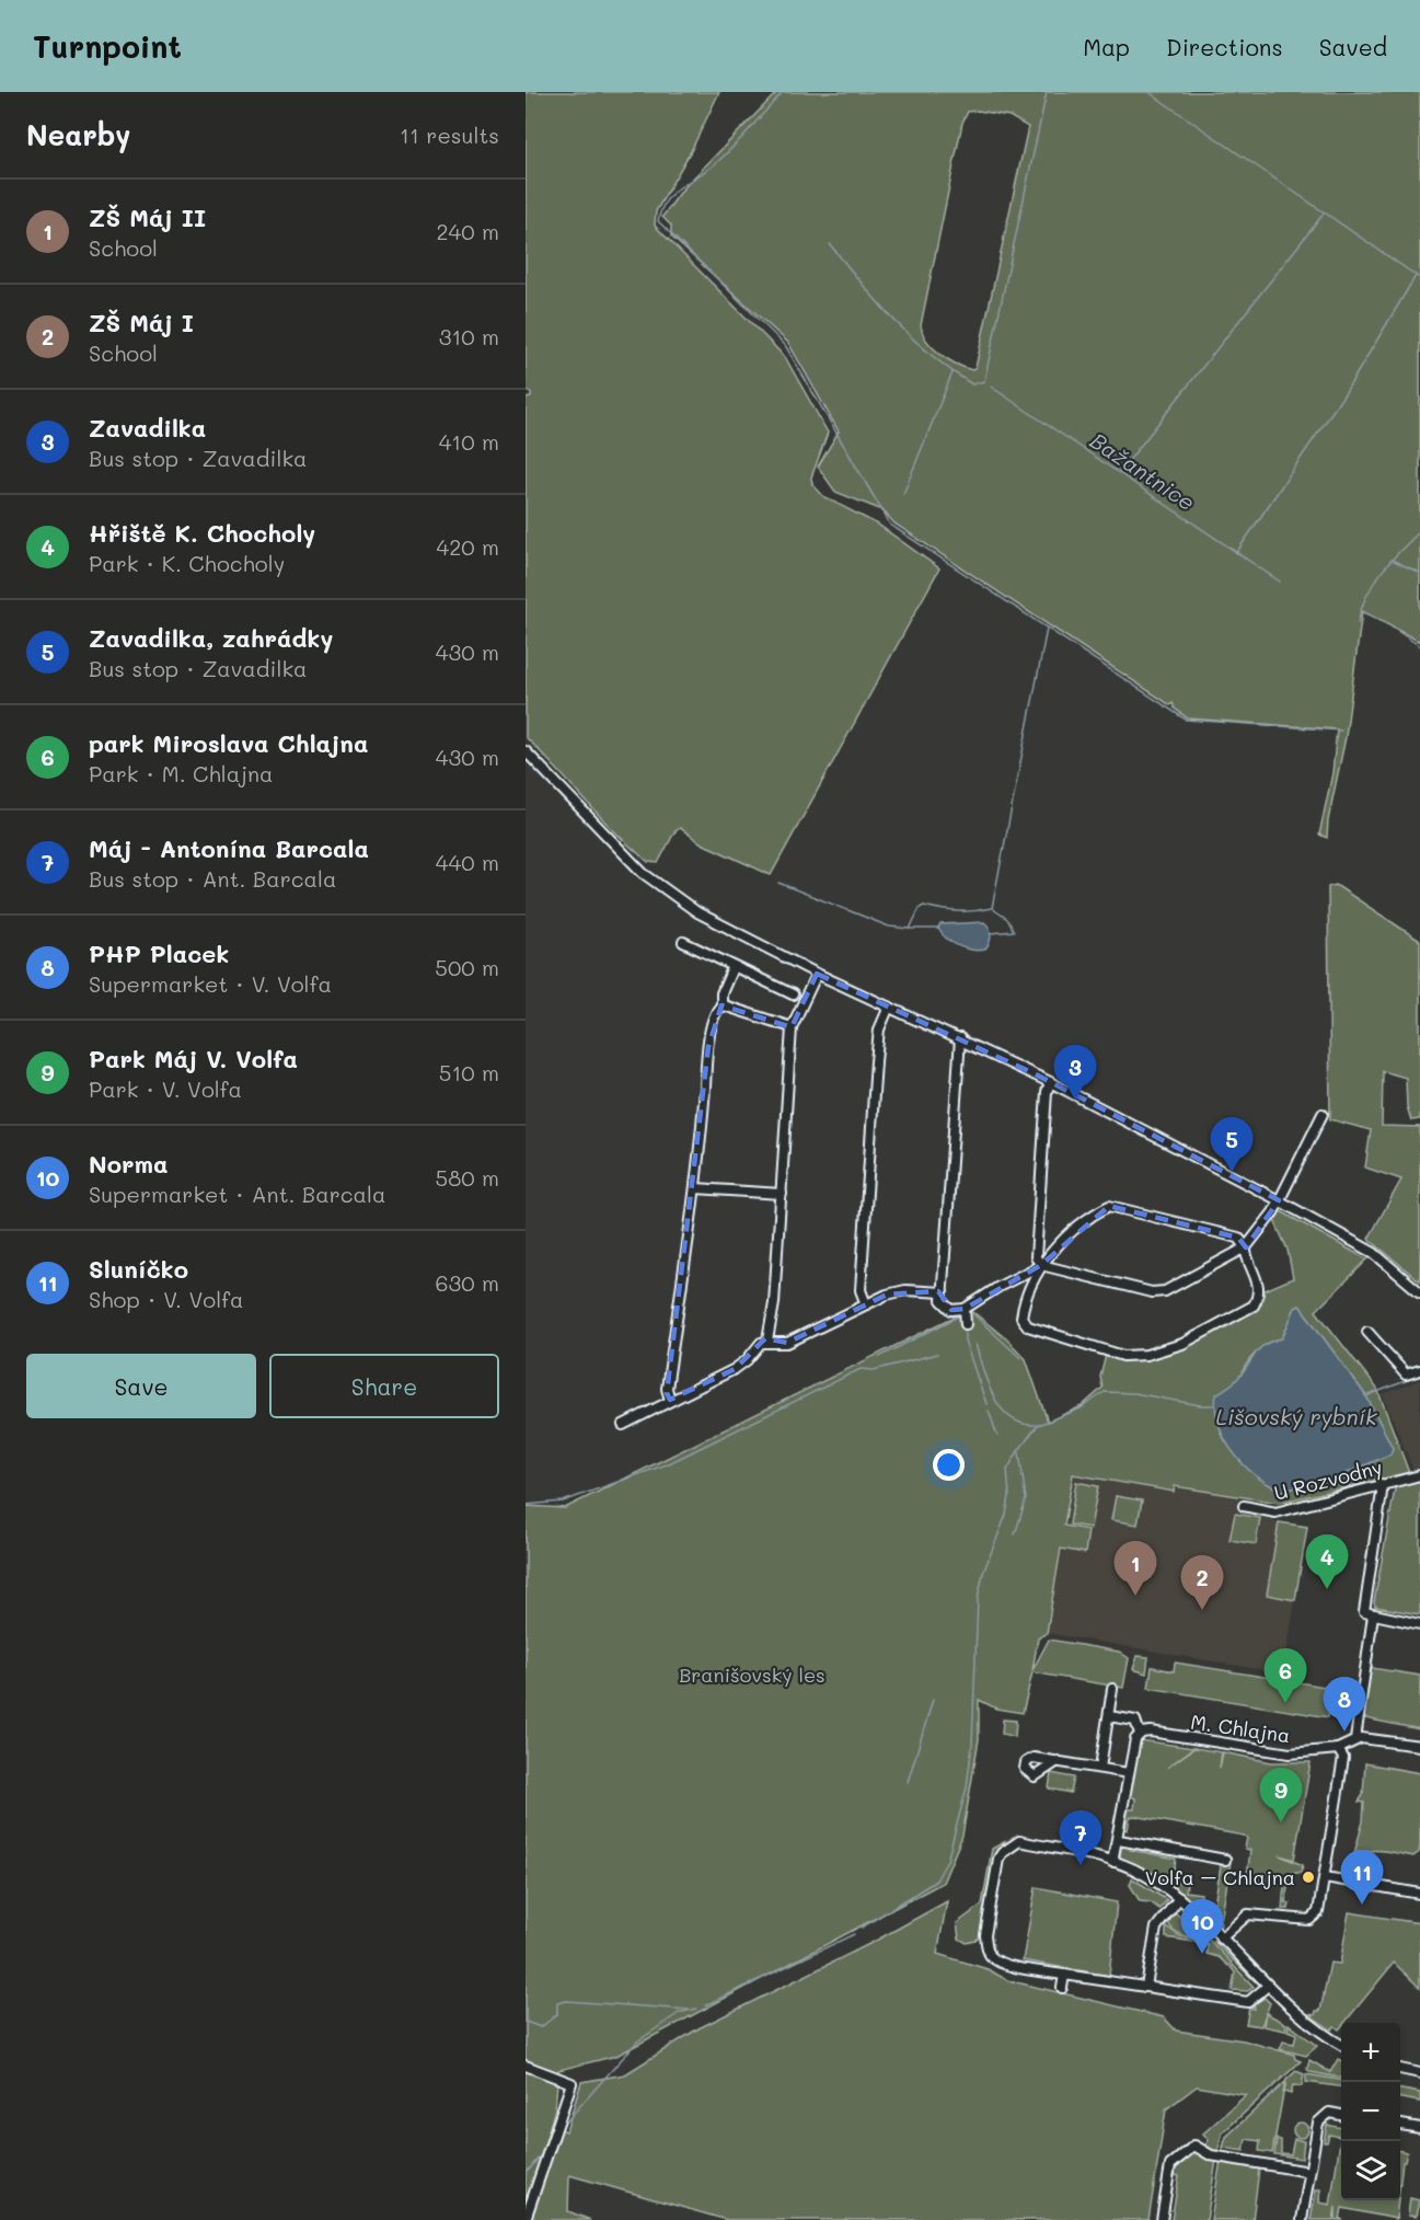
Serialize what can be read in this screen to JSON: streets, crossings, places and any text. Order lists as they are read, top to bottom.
{
  "streets": {
    "street": ["U Rozvodny", "M. Chlajna"]
  },
  "water": ["Bažantnice", "Lišovský rybník"],
  "parks": ["Branišovský les"],
  "places": ["Volfa – Chlajna"],
  "page": {
    "header": "Turnpoint",
    "nav": ["Map", "Directions", "Saved"],
    "heading": ["Nearby", "11 results"],
    "list": [
      {
        "mark": "1",
        "name": "ZŠ Máj II",
        "note": "School",
        "value": "240 m"
      },
      {
        "mark": "2",
        "name": "ZŠ Máj I",
        "note": "School",
        "value": "310 m"
      },
      {
        "mark": "3",
        "name": "Zavadilka",
        "note": "Bus stop · Zavadilka",
        "value": "410 m"
      },
      {
        "mark": "4",
        "name": "Hřiště K. Chocholy",
        "note": "Park · K. Chocholy",
        "value": "420 m"
      },
      {
        "mark": "5",
        "name": "Zavadilka, zahrádky",
        "note": "Bus stop · Zavadilka",
        "value": "430 m"
      },
      {
        "mark": "6",
        "name": "park Miroslava Chlajna",
        "note": "Park · M. Chlajna",
        "value": "430 m"
      },
      {
        "mark": "7",
        "name": "Máj - Antonína Barcala",
        "note": "Bus stop · Ant. Barcala",
        "value": "440 m"
      },
      {
        "mark": "8",
        "name": "PHP Placek",
        "note": "Supermarket · V. Volfa",
        "value": "500 m"
      },
      {
        "mark": "9",
        "name": "Park Máj V. Volfa",
        "note": "Park · V. Volfa",
        "value": "510 m"
      },
      {
        "mark": "10",
        "name": "Norma",
        "note": "Supermarket · Ant. Barcala",
        "value": "580 m"
      },
      {
        "mark": "11",
        "name": "Sluníčko",
        "note": "Shop · V. Volfa",
        "value": "630 m"
      }
    ],
    "pins": [
      "3",
      "5",
      "4",
      "1",
      "2",
      "6",
      "8",
      "9",
      "7",
      "11",
      "10"
    ],
    "buttons": ["Save", "Share"],
    "map_buttons": ["+", "−"]
  }
}
